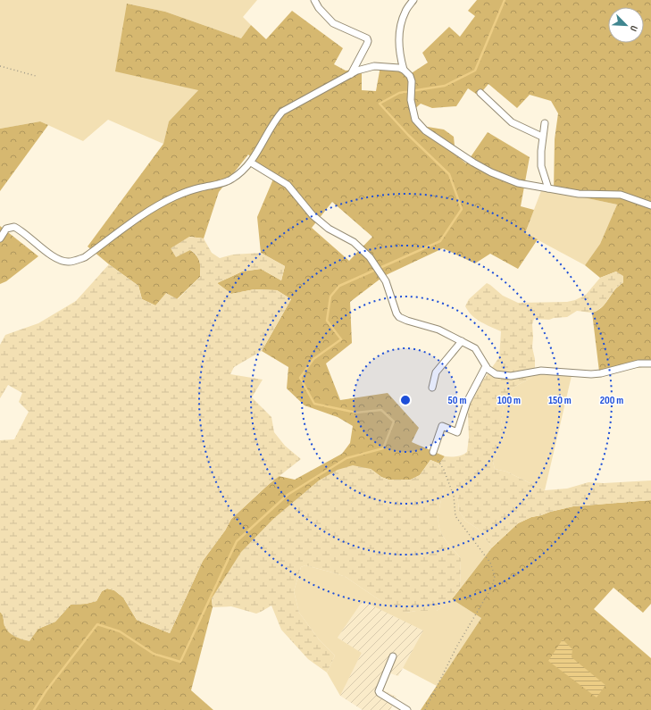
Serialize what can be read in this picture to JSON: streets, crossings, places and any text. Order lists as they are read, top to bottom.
{
  "north": "bottom right",
  "rings": [
    "50 m",
    "100 m",
    "150 m",
    "200 m"
  ]
}
